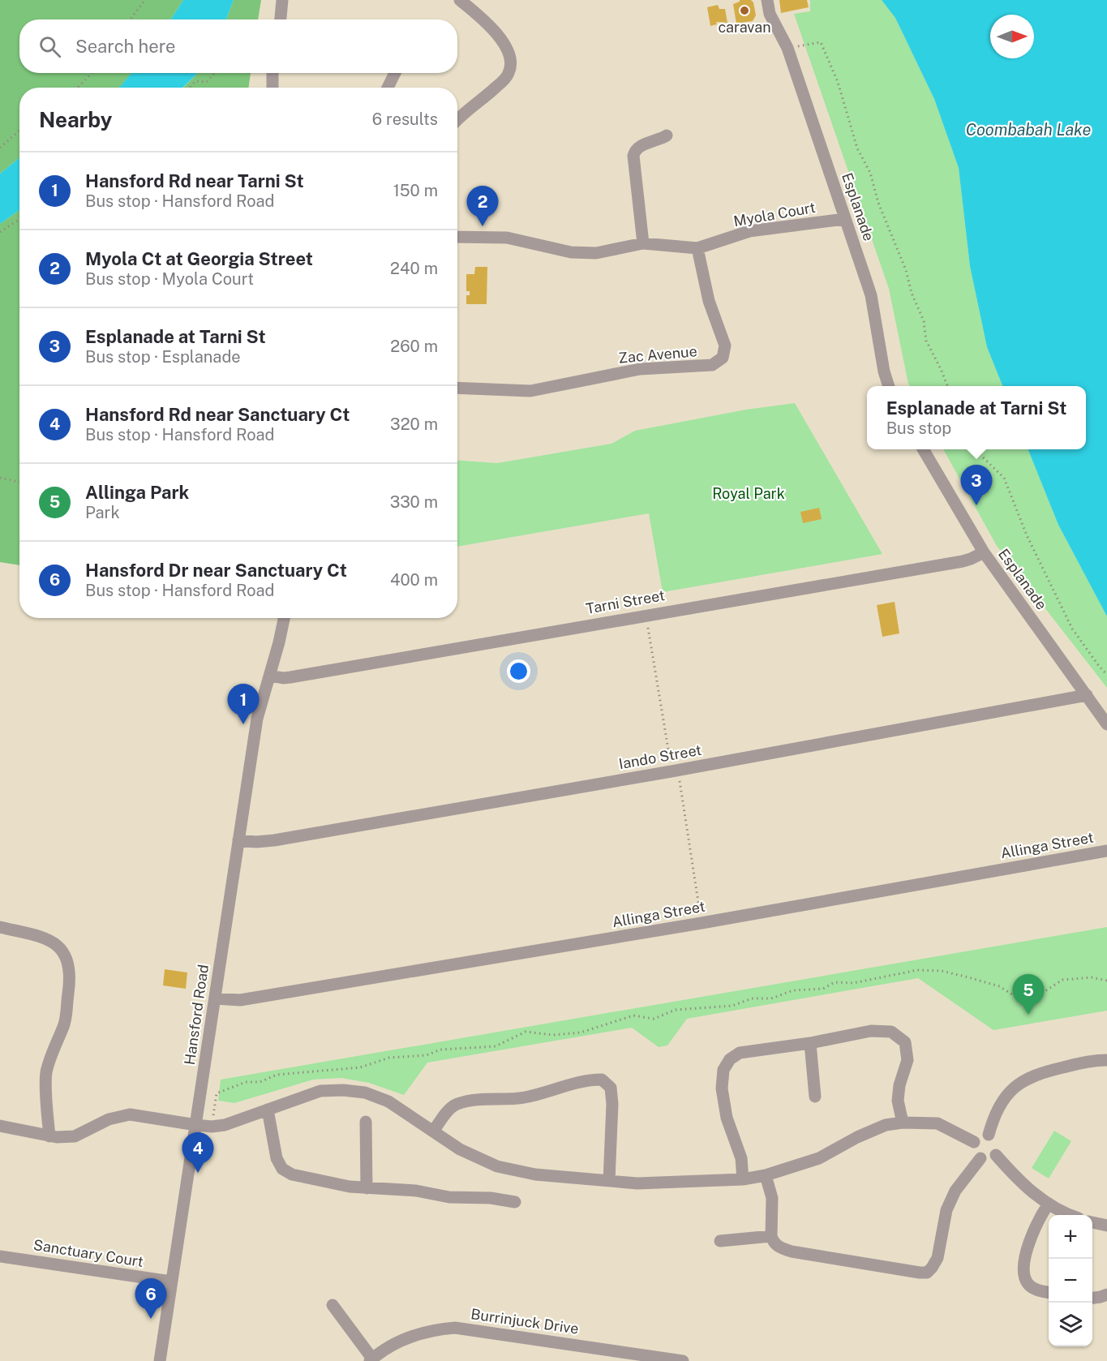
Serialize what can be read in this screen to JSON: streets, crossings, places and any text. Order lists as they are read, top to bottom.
{
  "streets": {
    "street": [
      "Esplanade",
      "Myola Court",
      "Zac Avenue",
      "Tarni Street",
      "Iando Street",
      "Allinga Street",
      "Hansford Road",
      "Sanctuary Court",
      "Burrinjuck Drive"
    ]
  },
  "crossings": [
    ["Esplanade", "Myola Court"],
    ["Esplanade", "Tarni Street"],
    ["Esplanade", "Iando Street"],
    ["Myola Court", "Zac Avenue"],
    ["Tarni Street", "Hansford Road"],
    ["Iando Street", "Hansford Road"],
    ["Allinga Street", "Hansford Road"],
    ["Hansford Road", "Sanctuary Court"]
  ],
  "water": ["Coombabah Lake"],
  "parks": ["Royal Park"],
  "places": ["caravan"],
  "north": "right",
  "page": {
    "search": "Search here",
    "heading": ["Nearby", "6 results"],
    "list": [
      {
        "mark": "1",
        "name": "Hansford Rd near Tarni St",
        "note": "Bus stop · Hansford Road",
        "value": "150 m"
      },
      {
        "mark": "2",
        "name": "Myola Ct at Georgia Street",
        "note": "Bus stop · Myola Court",
        "value": "240 m"
      },
      {
        "mark": "3",
        "name": "Esplanade at Tarni St",
        "note": "Bus stop · Esplanade",
        "value": "260 m"
      },
      {
        "mark": "4",
        "name": "Hansford Rd near Sanctuary Ct",
        "note": "Bus stop · Hansford Road",
        "value": "320 m"
      },
      {
        "mark": "5",
        "name": "Allinga Park",
        "note": "Park",
        "value": "330 m"
      },
      {
        "mark": "6",
        "name": "Hansford Dr near Sanctuary Ct",
        "note": "Bus stop · Hansford Road",
        "value": "400 m"
      }
    ],
    "pins": [
      "2",
      "3",
      "1",
      "5",
      "4",
      "6"
    ],
    "popup": ["Esplanade at Tarni St", "Bus stop"],
    "map_buttons": ["+", "−"]
  }
}
